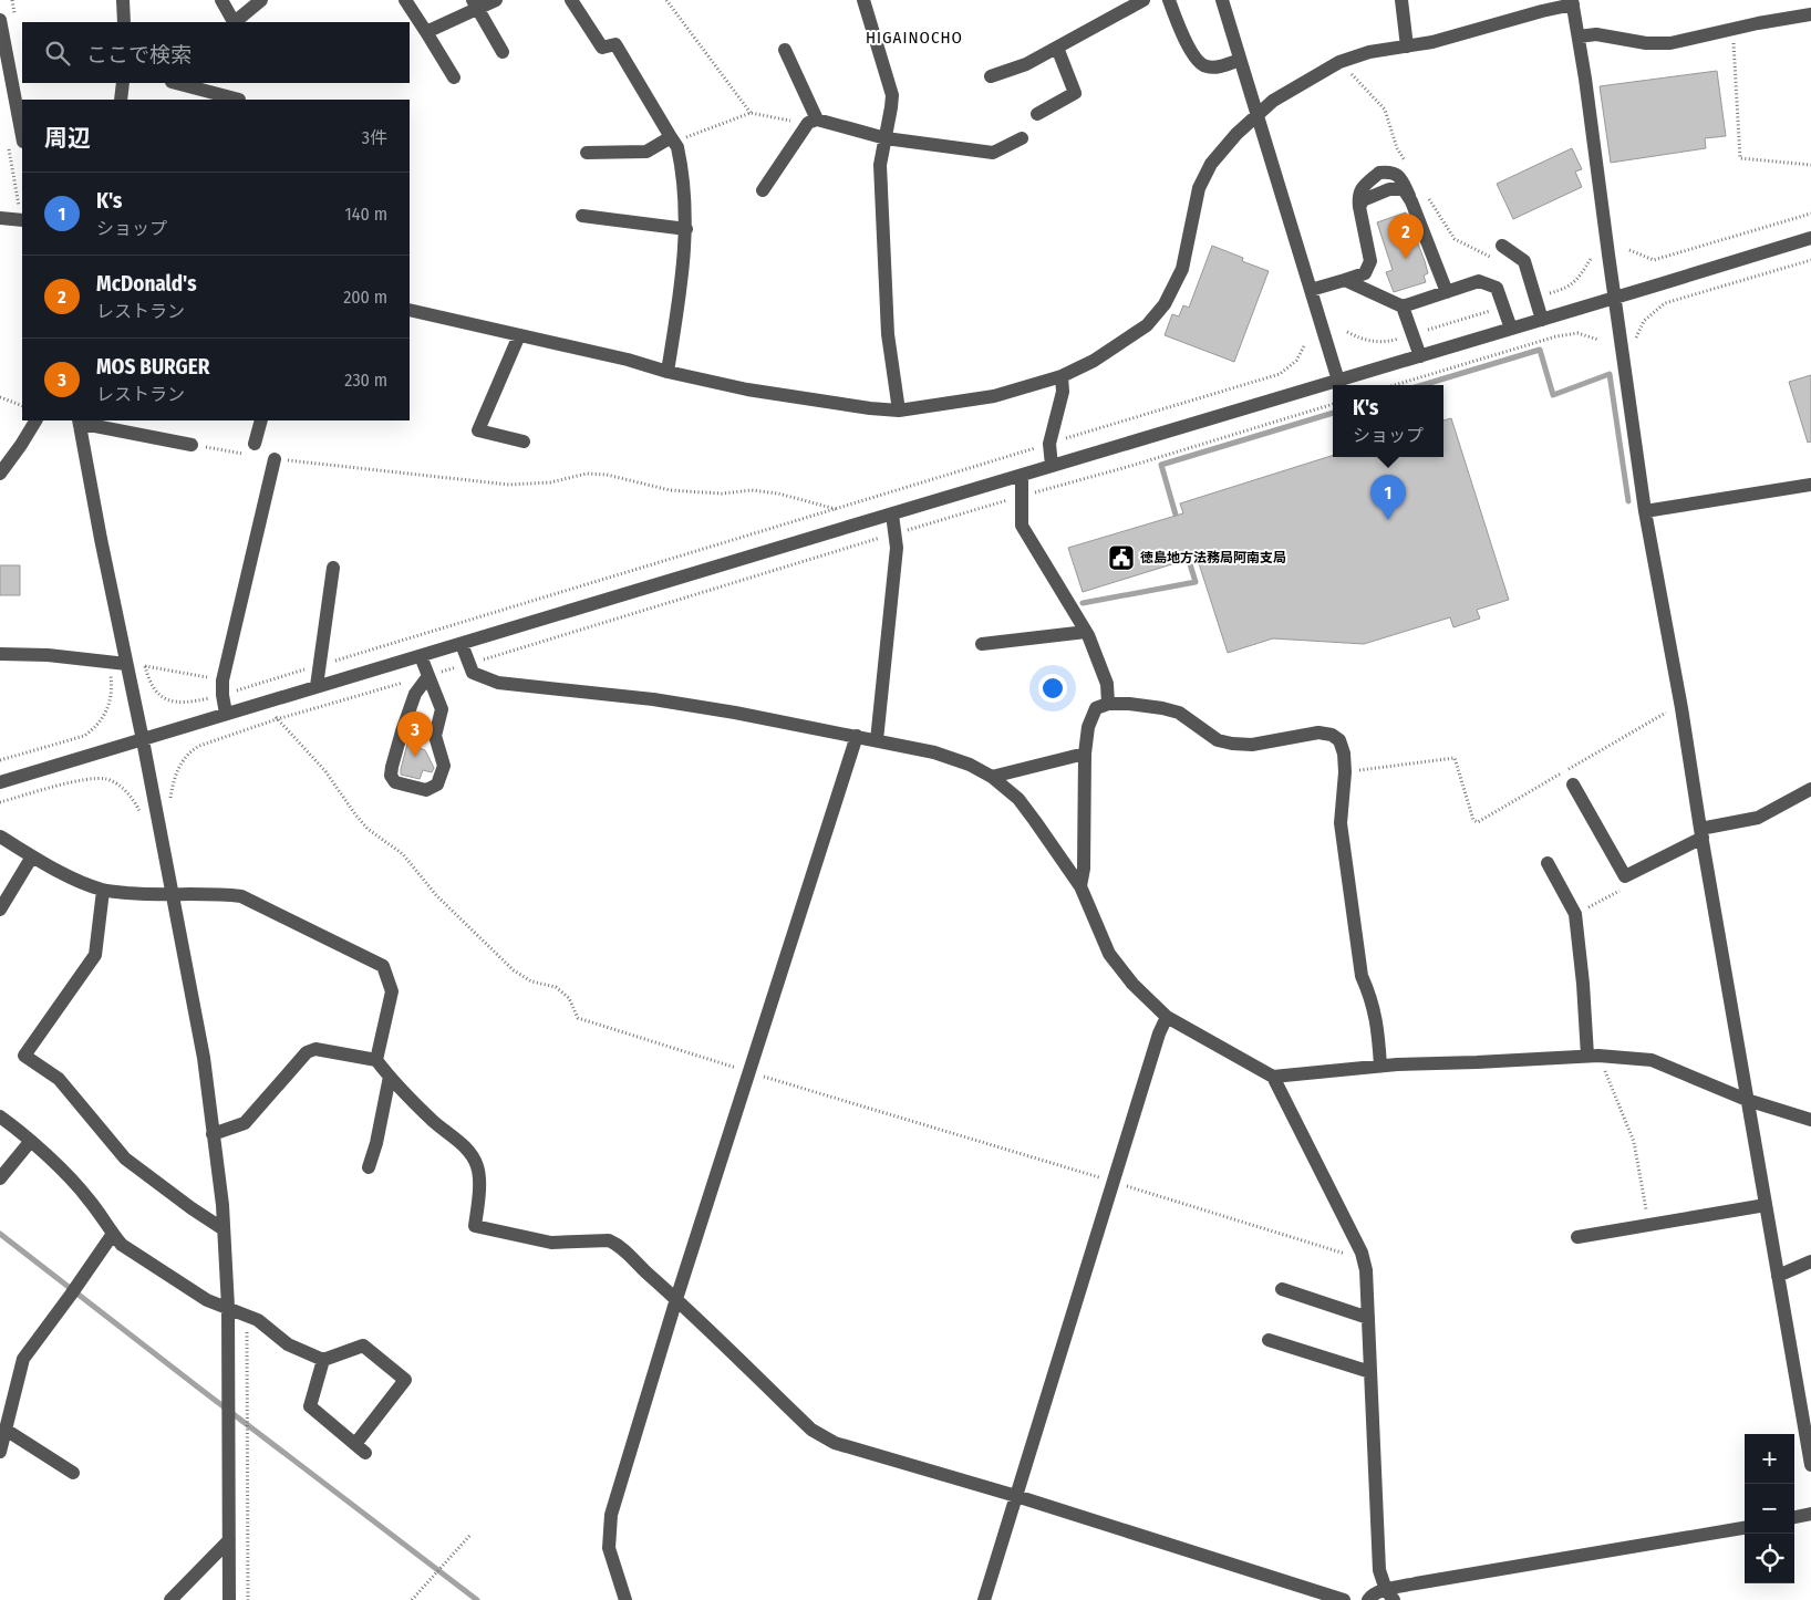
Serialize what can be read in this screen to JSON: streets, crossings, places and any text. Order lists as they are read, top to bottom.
{
  "districts": ["HIGAINOCHO"],
  "places": {
    "public building": ["徳島地方法務局阿南支局"]
  },
  "page": {
    "search": "ここで検索",
    "heading": ["周辺", "3件"],
    "list": [
      {
        "mark": "1",
        "name": "K's",
        "note": "ショップ",
        "value": "140 m"
      },
      {
        "mark": "2",
        "name": "McDonald's",
        "note": "レストラン",
        "value": "200 m"
      },
      {
        "mark": "3",
        "name": "MOS BURGER",
        "note": "レストラン",
        "value": "230 m"
      }
    ],
    "pins": ["2", "1", "3"],
    "popup": ["K's", "ショップ"],
    "map_buttons": ["+", "−"]
  }
}
